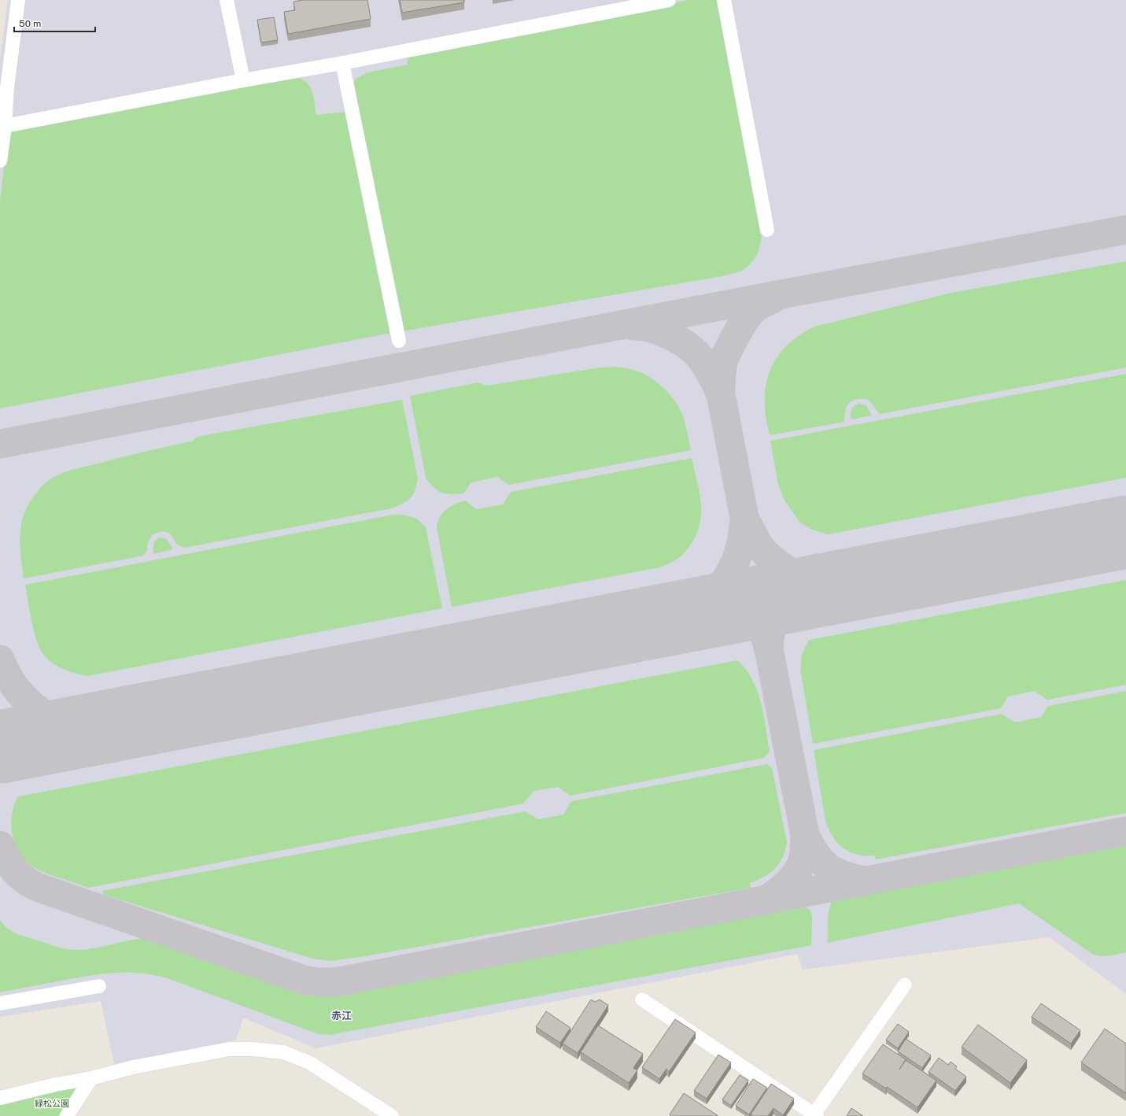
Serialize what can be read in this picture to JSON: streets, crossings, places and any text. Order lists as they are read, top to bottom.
{
  "districts": ["赤江"],
  "parks": ["緑松公園"],
  "scale_bar": "50 m"
}
